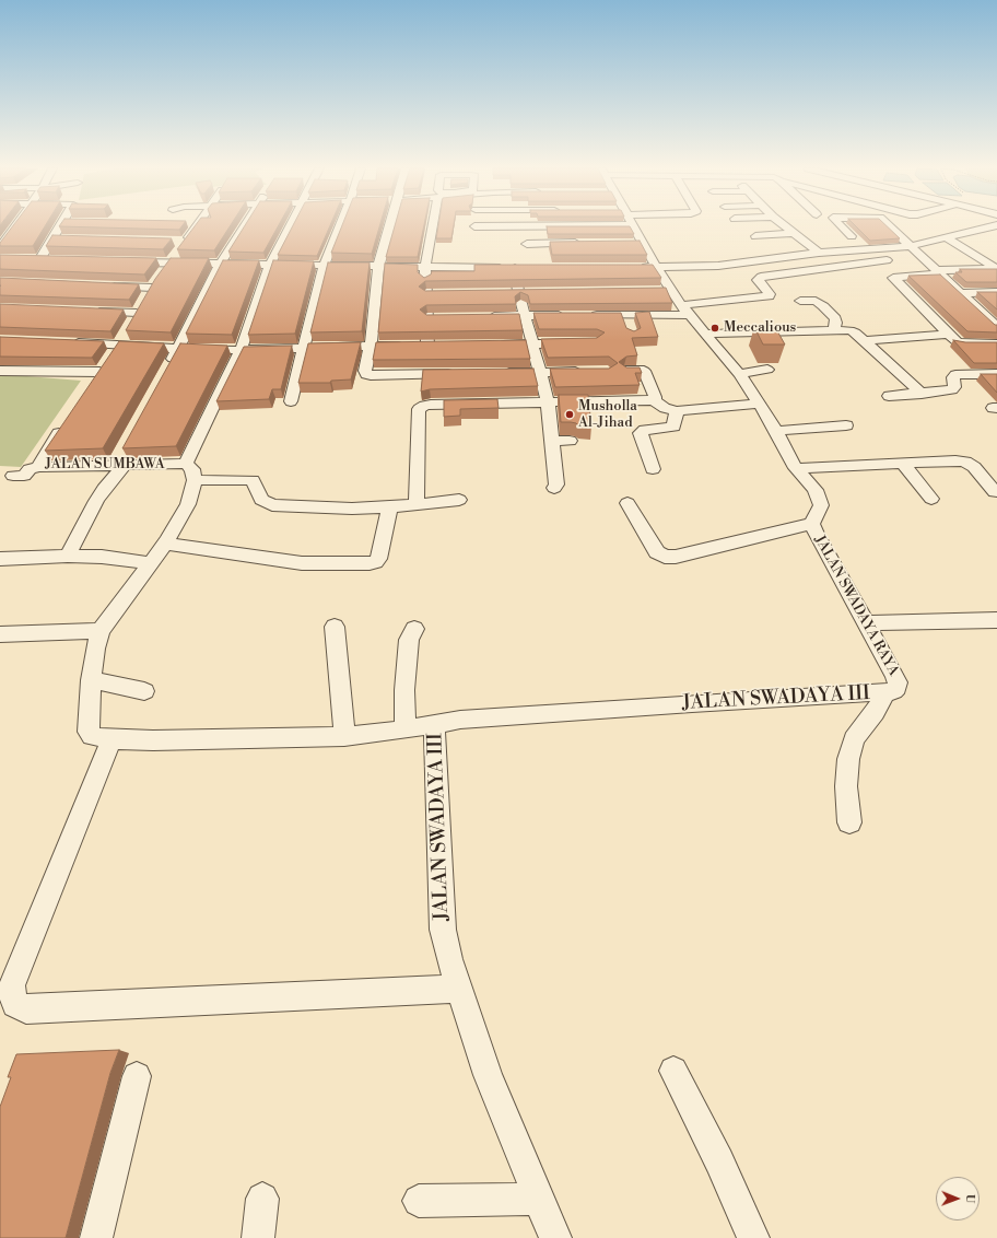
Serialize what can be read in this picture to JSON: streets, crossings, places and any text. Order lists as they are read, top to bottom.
{
  "streets": {
    "street": ["JALAN SUMBAWA", "JALAN SWADAYA RAYA", "JALAN SWADAYA III"]
  },
  "crossings": [
    ["JALAN SWADAYA RAYA", "JALAN SWADAYA III"]
  ],
  "places": ["Meccalious", "Musholla Al-Jihad"],
  "north": "right"
}
